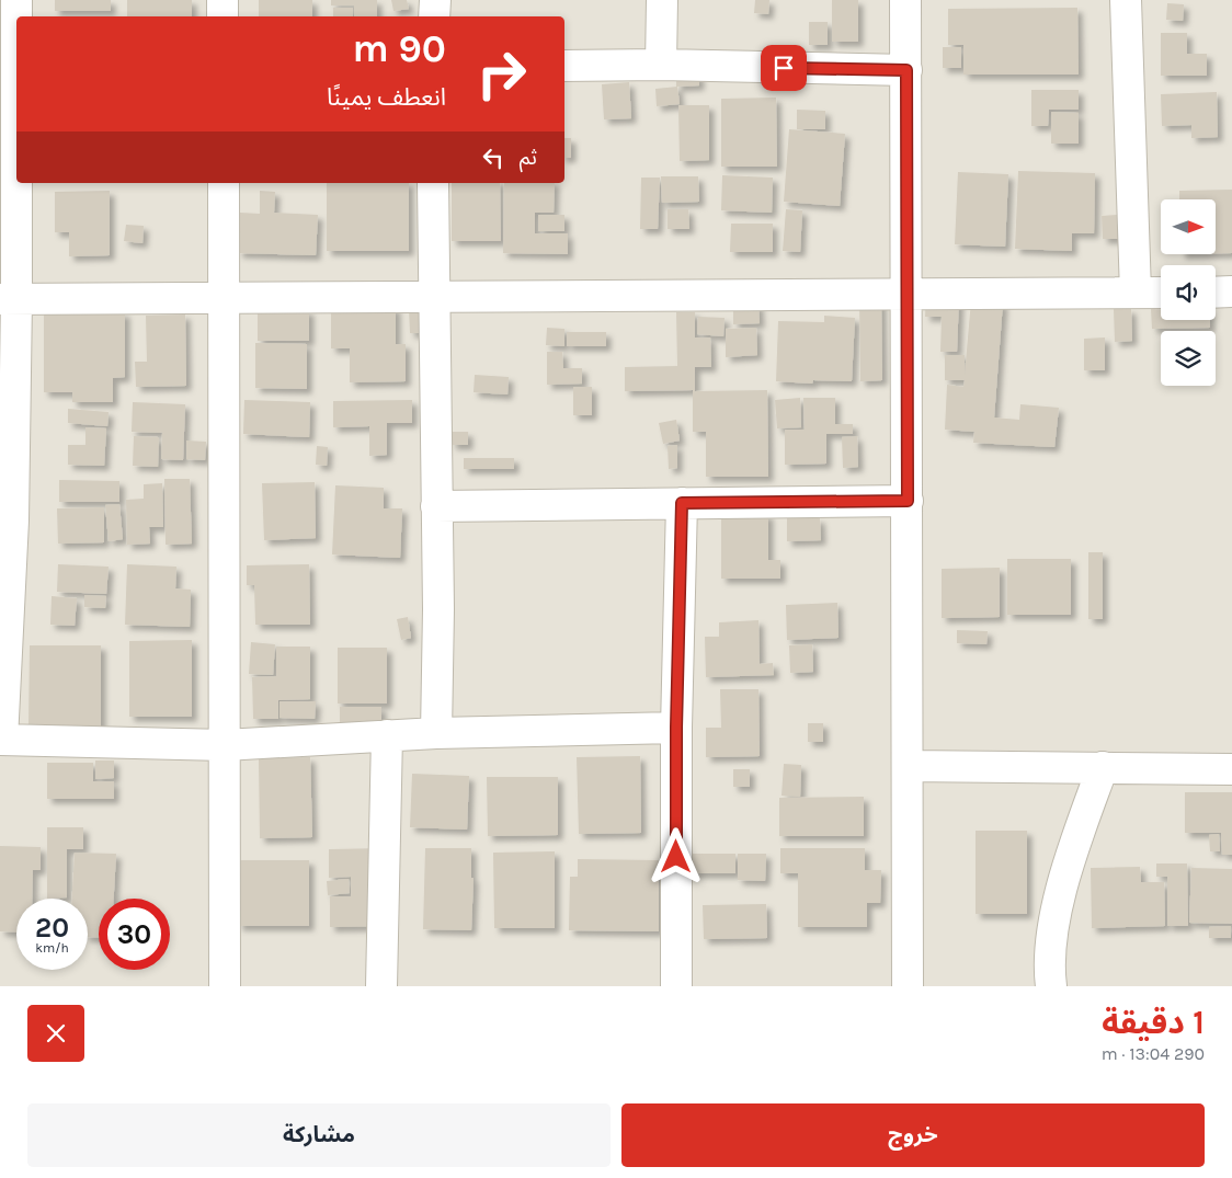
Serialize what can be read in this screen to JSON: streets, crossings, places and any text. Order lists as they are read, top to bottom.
{
  "north": "right",
  "page": {
    "turn": ["90 m", "انعطف يمينًا"],
    "then": "ثم",
    "speed": "20 km/h",
    "limit": "30",
    "heading": ["1 دقيقة", "290 m · 13:04"],
    "buttons": ["خروج", "مشاركة"]
  }
}
